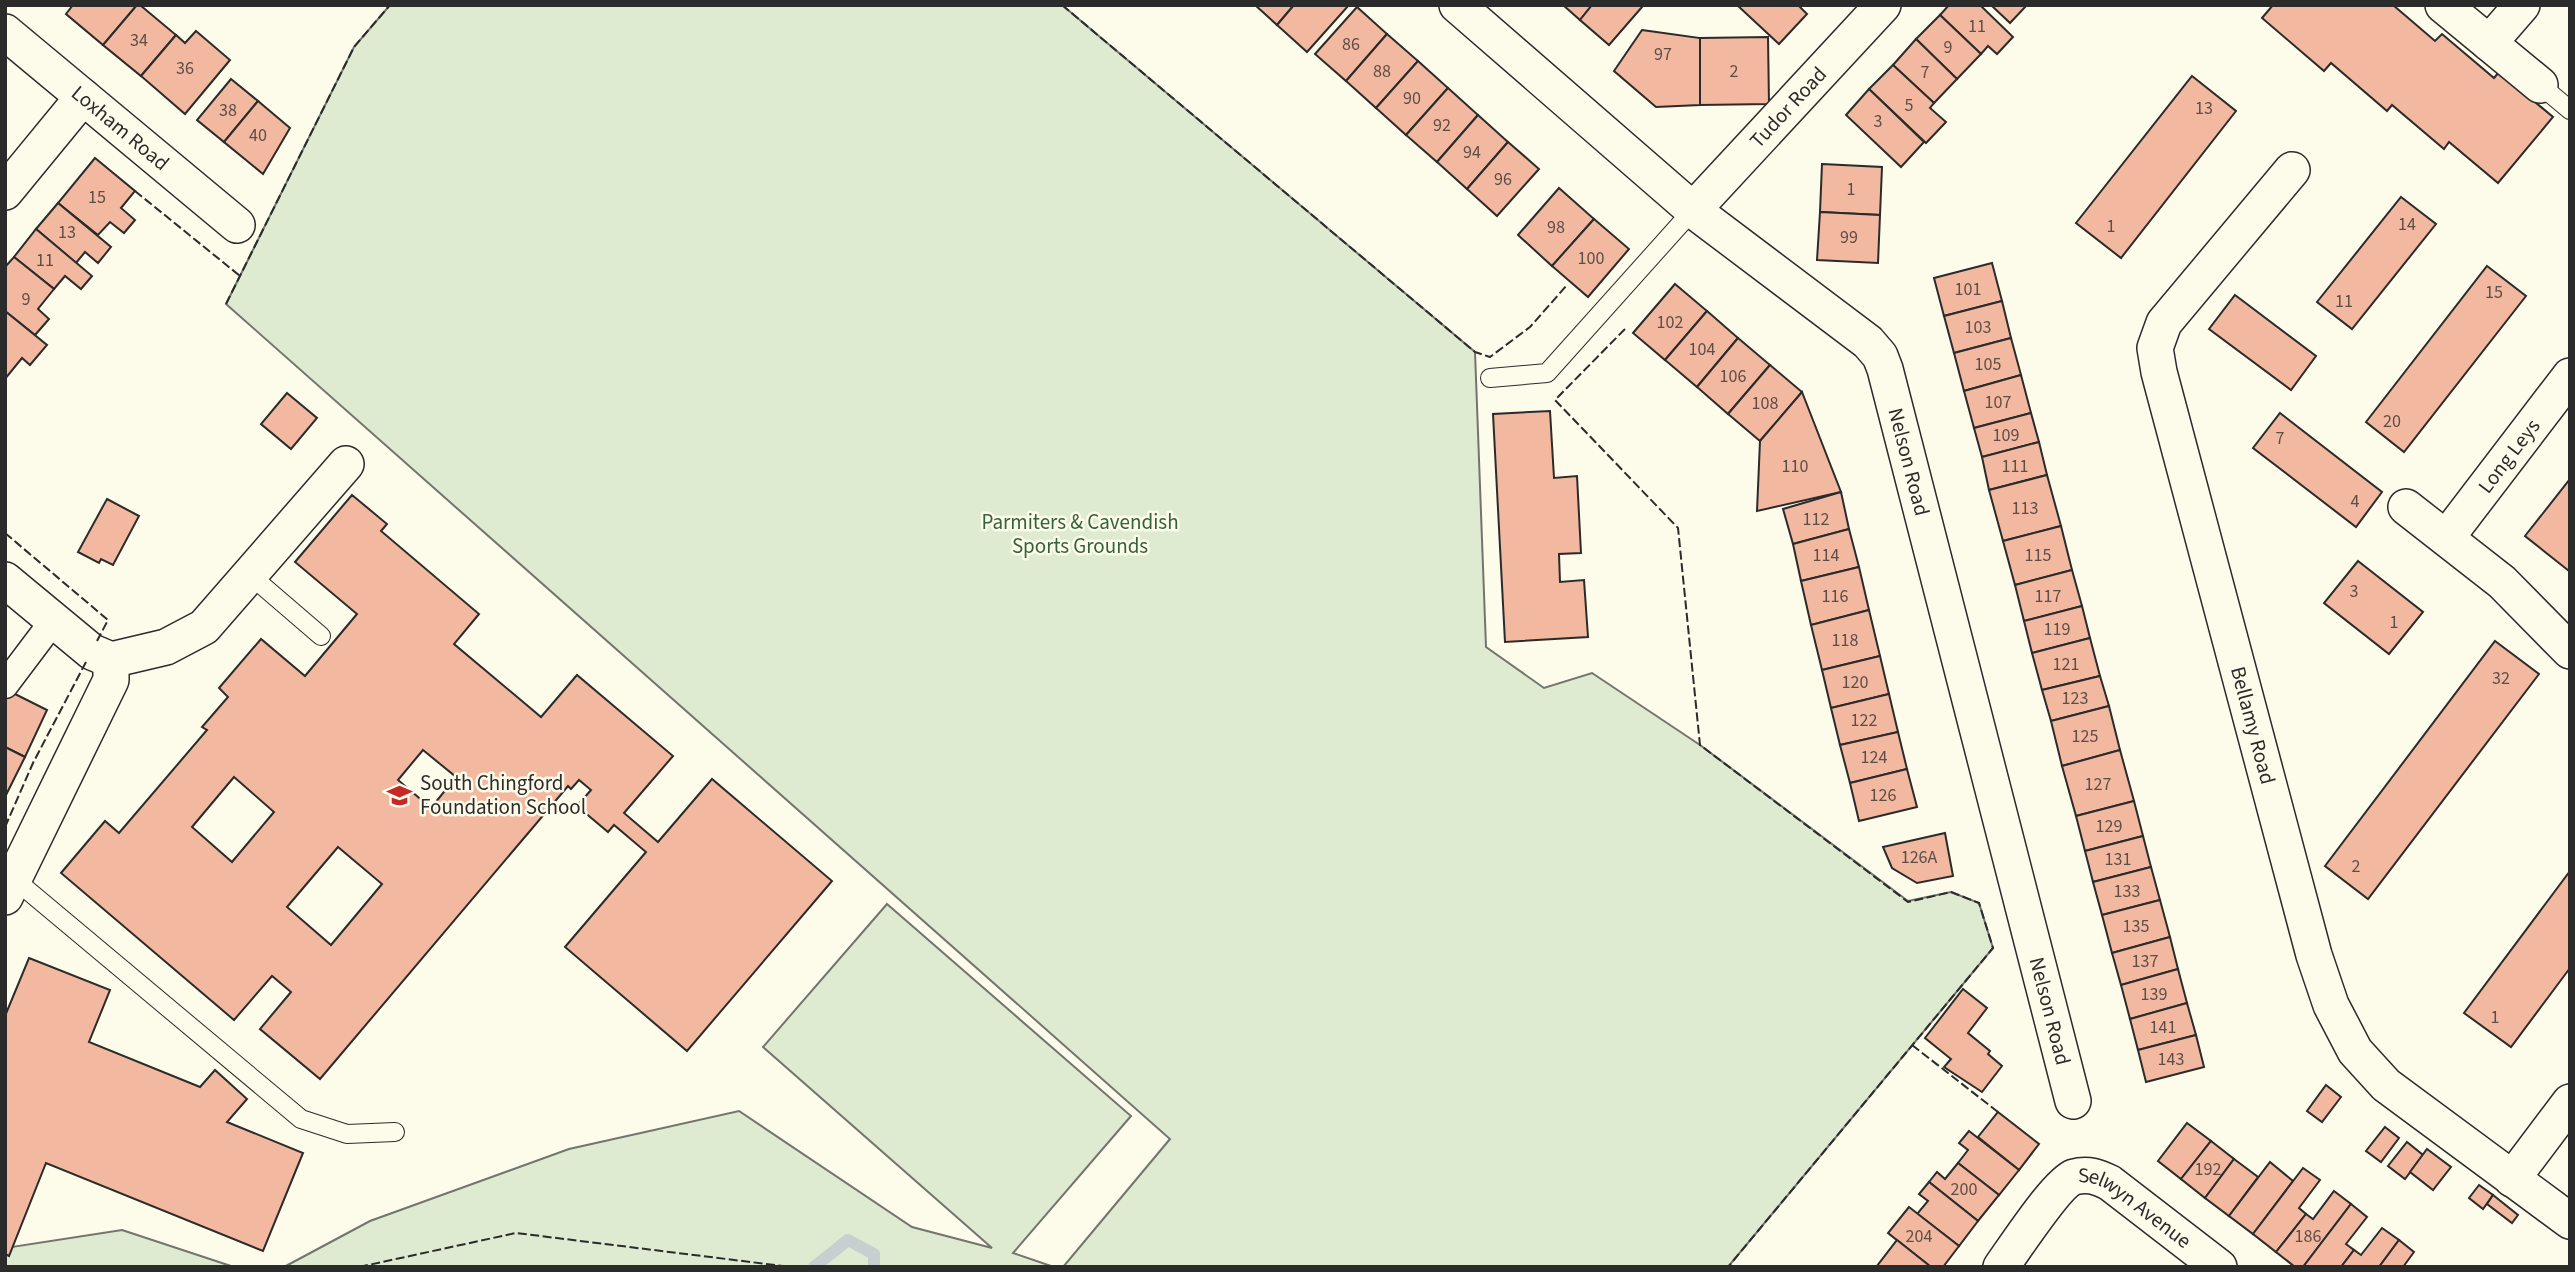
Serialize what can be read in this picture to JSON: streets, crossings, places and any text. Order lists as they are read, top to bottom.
{
  "streets": {
    "street": [
      "Tudor Road",
      "Loxham Road",
      "Long Leys",
      "Nelson Road",
      "Bellamy Road",
      "Selwyn Avenue"
    ]
  },
  "crossings": [
    ["Tudor Road", "Nelson Road"]
  ],
  "parks": ["Parmiters & Cavendish Sports Grounds"],
  "places": {
    "school or university": ["South Chingford Foundation School"]
  },
  "house_numbers": [
    "11",
    "34",
    "86",
    "9",
    "97",
    "36",
    "88",
    "2",
    "7",
    "90",
    "5",
    "13",
    "38",
    "3",
    "92",
    "40",
    "94",
    "96",
    "1",
    "15",
    "14",
    "1",
    "98",
    "13",
    "99",
    "100",
    "11",
    "101",
    "15",
    "9",
    "11",
    "102",
    "103",
    "104",
    "105",
    "106",
    "107",
    "108",
    "20",
    "109",
    "7",
    "110",
    "111",
    "4",
    "113",
    "112",
    "114",
    "115",
    "3",
    "116",
    "117",
    "1",
    "119",
    "118",
    "121",
    "32",
    "120",
    "123",
    "122",
    "125",
    "124",
    "127",
    "126",
    "129",
    "126A",
    "131",
    "2",
    "133",
    "135",
    "137",
    "139",
    "1",
    "141",
    "143",
    "192",
    "200",
    "204",
    "186"
  ]
}
